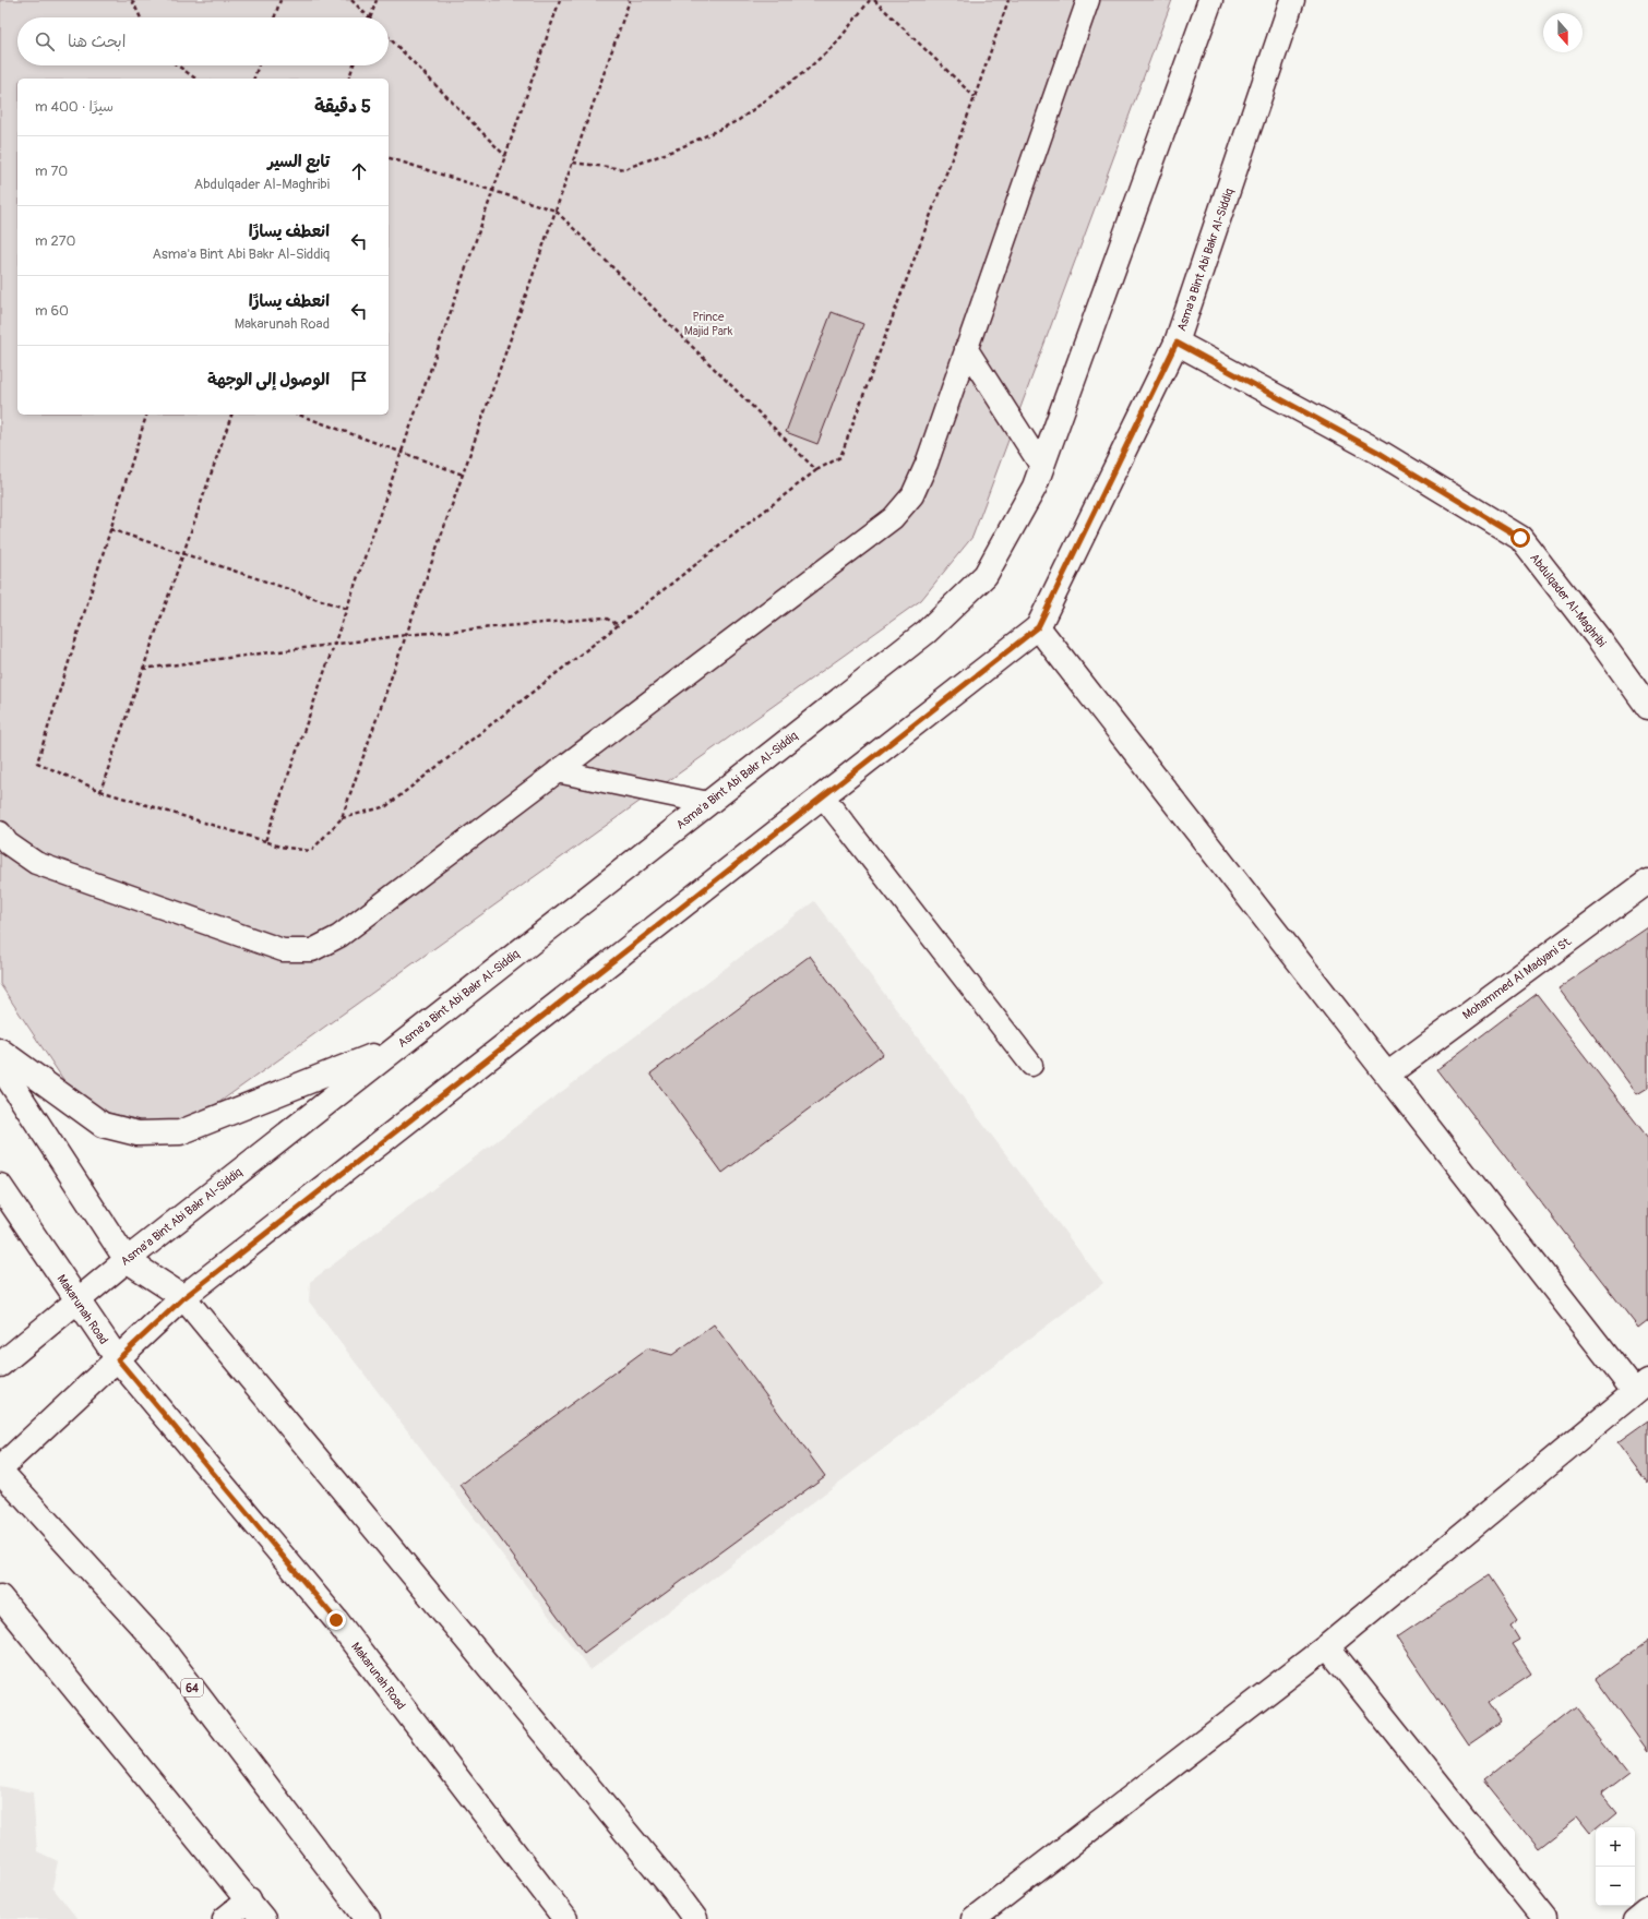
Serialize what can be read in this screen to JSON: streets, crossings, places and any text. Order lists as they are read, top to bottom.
{
  "streets": {
    "street": [
      "Asma'a Bint Abi Bakr Al-Siddiq",
      "Abdulqader Al-Maghribi",
      "Mohammed Al Madyani St.",
      "Makarunah Road",
      "64"
    ]
  },
  "crossings": [
    ["Asma'a Bint Abi Bakr Al-Siddiq", "Abdulqader Al-Maghribi"],
    ["Asma'a Bint Abi Bakr Al-Siddiq", "Makarunah Road"],
    ["Asma'a Bint Abi Bakr Al-Siddiq", "64"]
  ],
  "parks": ["Prince Majid Park"],
  "north": "bottom",
  "page": {
    "search": "ابحث هنا",
    "heading": ["5 دقيقة", "سيرًا · 400 m"],
    "list": [
      ["تابع السير", "Abdulqader Al-Maghribi", "70 m"],
      ["انعطف يسارًا", "Asma'a Bint Abi Bakr Al-Siddiq", "270 m"],
      ["انعطف يسارًا", "Makarunah Road", "60 m"],
      "الوصول إلى الوجهة"
    ],
    "map_buttons": ["+", "−"]
  }
}
